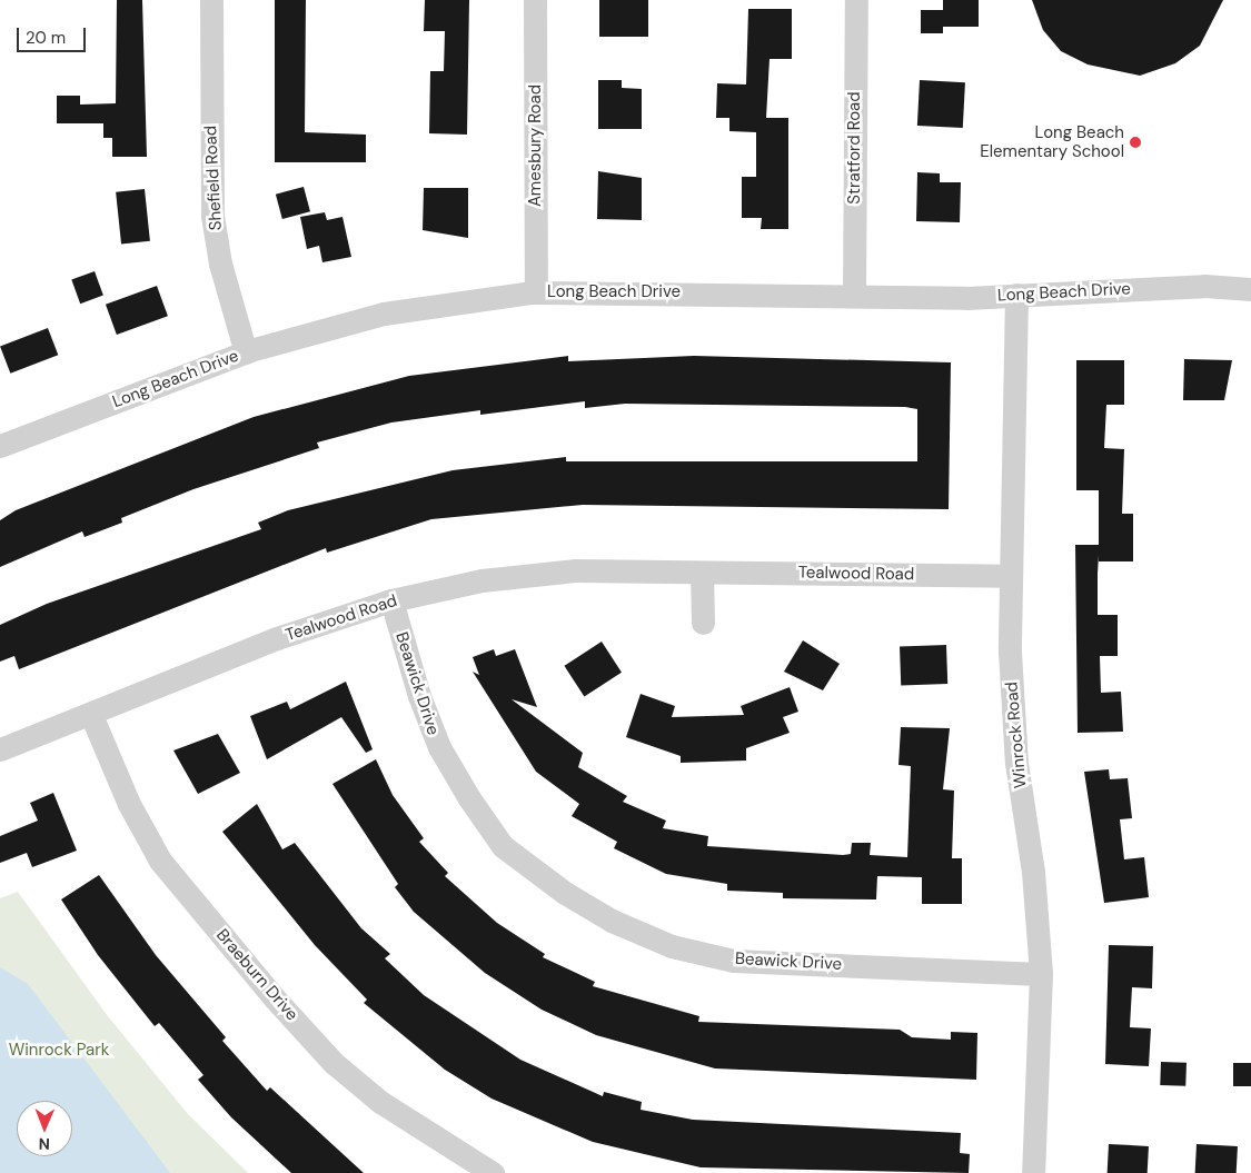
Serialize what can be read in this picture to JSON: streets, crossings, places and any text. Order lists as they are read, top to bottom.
{
  "streets": {
    "street": [
      "Amesbury Road",
      "Stratford Road",
      "Shefield Road",
      "Long Beach Drive",
      "Tealwood Road",
      "Beawick Drive",
      "Winrock Road",
      "Braeburn Drive"
    ]
  },
  "crossings": [
    ["Amesbury Road", "Long Beach Drive"],
    ["Stratford Road", "Long Beach Drive"],
    ["Shefield Road", "Long Beach Drive"],
    ["Long Beach Drive", "Winrock Road"],
    ["Tealwood Road", "Beawick Drive"],
    ["Tealwood Road", "Winrock Road"],
    ["Tealwood Road", "Braeburn Drive"],
    ["Beawick Drive", "Winrock Road"]
  ],
  "parks": ["Winrock Park"],
  "places": ["Long Beach Elementary School"],
  "scale_bar": "20 m",
  "north": "bottom"
}
